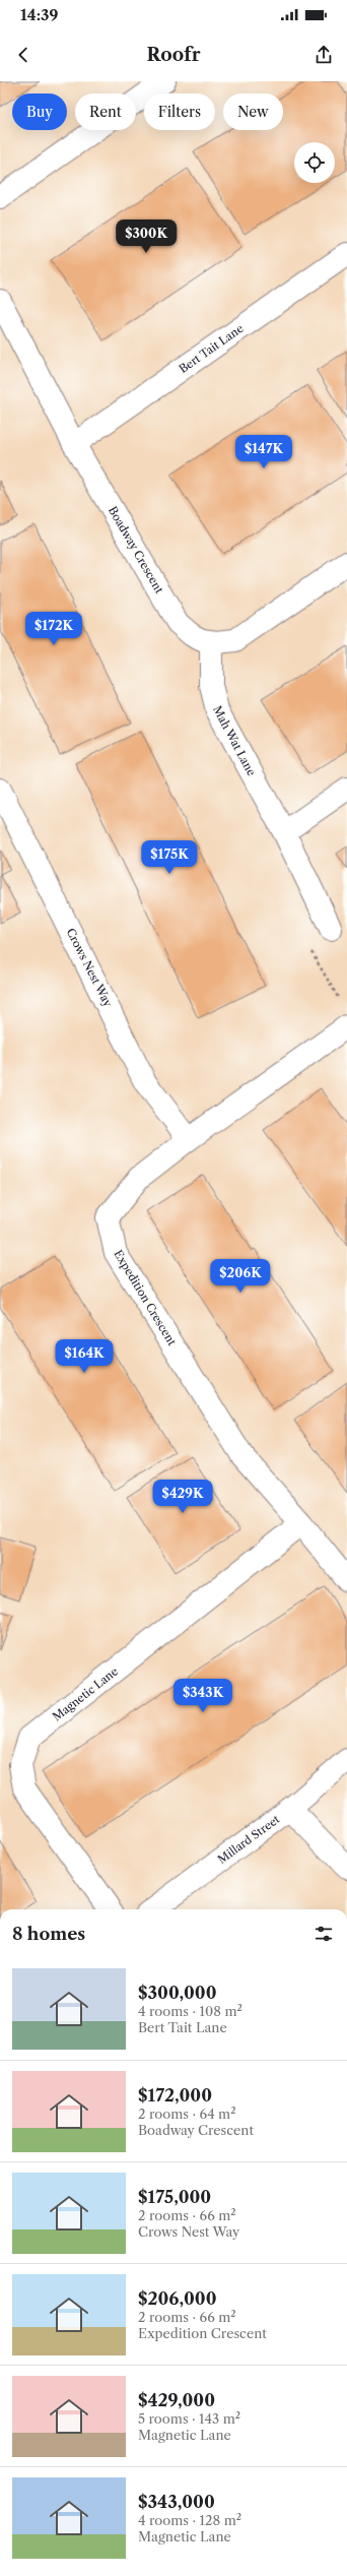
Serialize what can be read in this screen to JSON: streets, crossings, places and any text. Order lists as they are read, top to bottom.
{
  "streets": {
    "street": [
      "Bert Tait Lane",
      "Boadway Crescent",
      "Mah Wat Lane",
      "Crows Nest Way",
      "Expedition Crescent",
      "Magnetic Lane",
      "Millard Street"
    ]
  },
  "crossings": [
    ["Bert Tait Lane", "Boadway Crescent"],
    ["Boadway Crescent", "Mah Wat Lane"],
    ["Crows Nest Way", "Expedition Crescent"],
    ["Expedition Crescent", "Magnetic Lane"]
  ],
  "page": {
    "status": "14:39",
    "header": "Roofr",
    "chip": [
      "Buy",
      "Rent",
      "Filters",
      "New"
    ],
    "price": [
      "$300K",
      "$147K",
      "$172K",
      "$175K",
      "$206K",
      "$164K",
      "$429K",
      "$343K"
    ],
    "heading": "8 homes",
    "list": [
      {
        "name": "$300,000",
        "note": "4 rooms · 108 m² · Bert Tait Lane"
      },
      {
        "name": "$172,000",
        "note": "2 rooms · 64 m² · Boadway Crescent"
      },
      {
        "name": "$175,000",
        "note": "2 rooms · 66 m² · Crows Nest Way"
      },
      {
        "name": "$206,000",
        "note": "2 rooms · 66 m² · Expedition Crescent"
      },
      {
        "name": "$429,000",
        "note": "5 rooms · 143 m² · Magnetic Lane"
      },
      {
        "name": "$343,000",
        "note": "4 rooms · 128 m² · Magnetic Lane"
      }
    ]
  }
}
